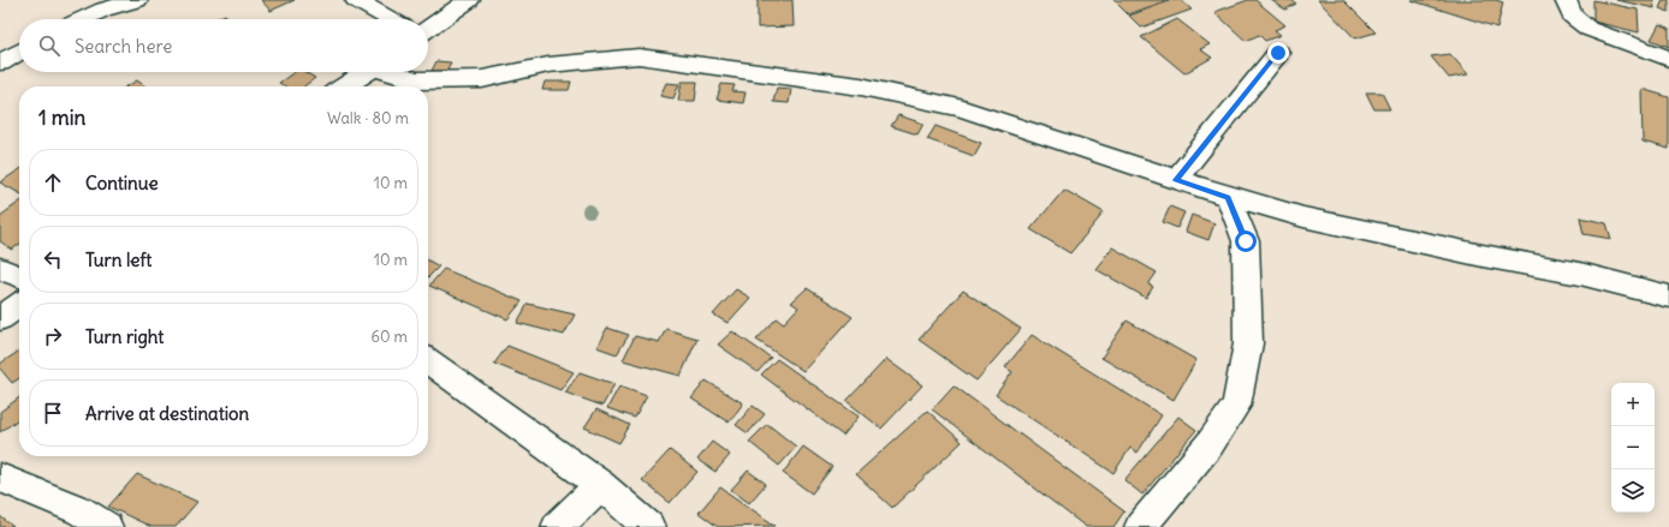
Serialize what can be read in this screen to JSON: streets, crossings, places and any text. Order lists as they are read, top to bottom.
{
  "page": {
    "search": "Search here",
    "heading": ["1 min", "Walk · 80 m"],
    "list": [
      ["Continue", "10 m"],
      ["Turn left", "10 m"],
      ["Turn right", "60 m"],
      "Arrive at destination"
    ],
    "map_buttons": ["+", "−"]
  }
}
